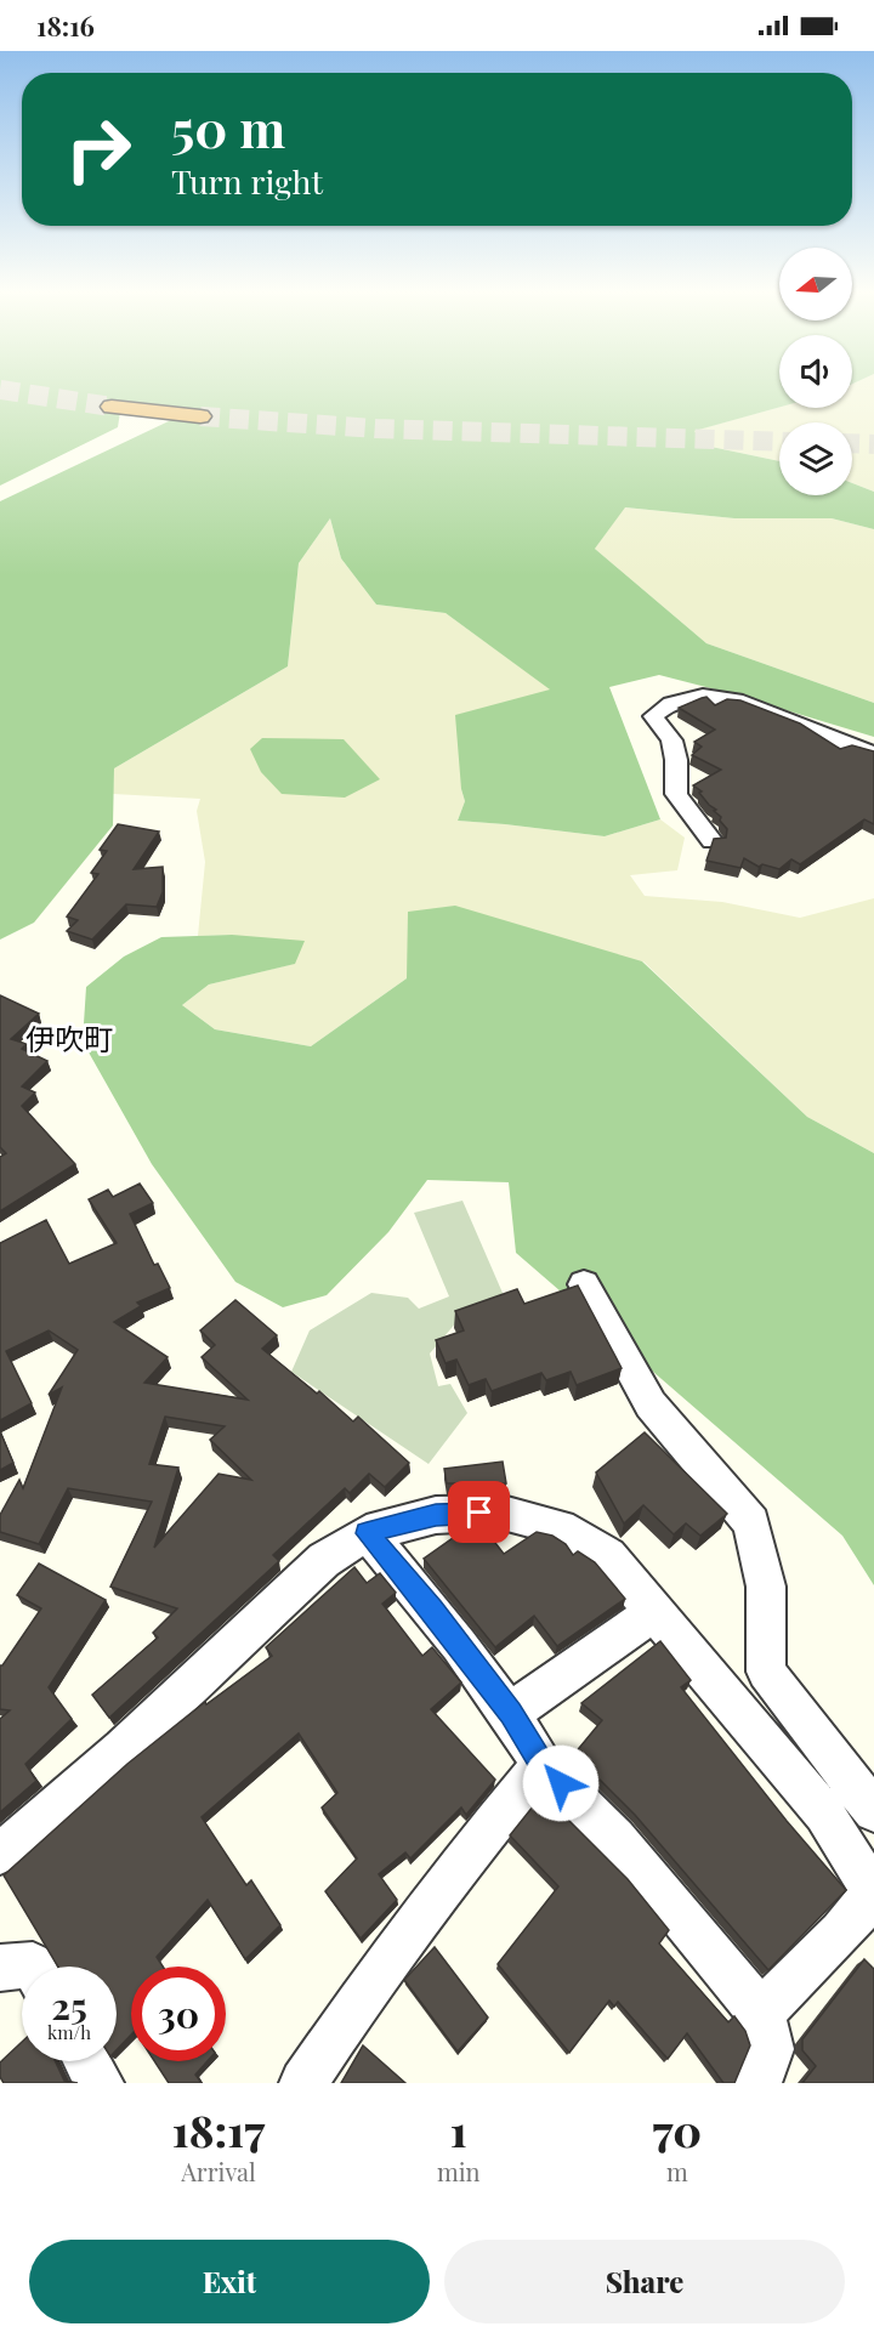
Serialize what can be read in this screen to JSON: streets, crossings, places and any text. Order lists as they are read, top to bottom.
{
  "districts": ["伊吹町"],
  "north": "left",
  "page": {
    "status": "18:16",
    "turn": ["50 m", "Turn right"],
    "speed": "25 km/h",
    "limit": "30",
    "eta": [
      "18:17",
      "Arrival",
      "1",
      "min",
      "70",
      "m"
    ],
    "buttons": ["Exit", "Share"]
  }
}
